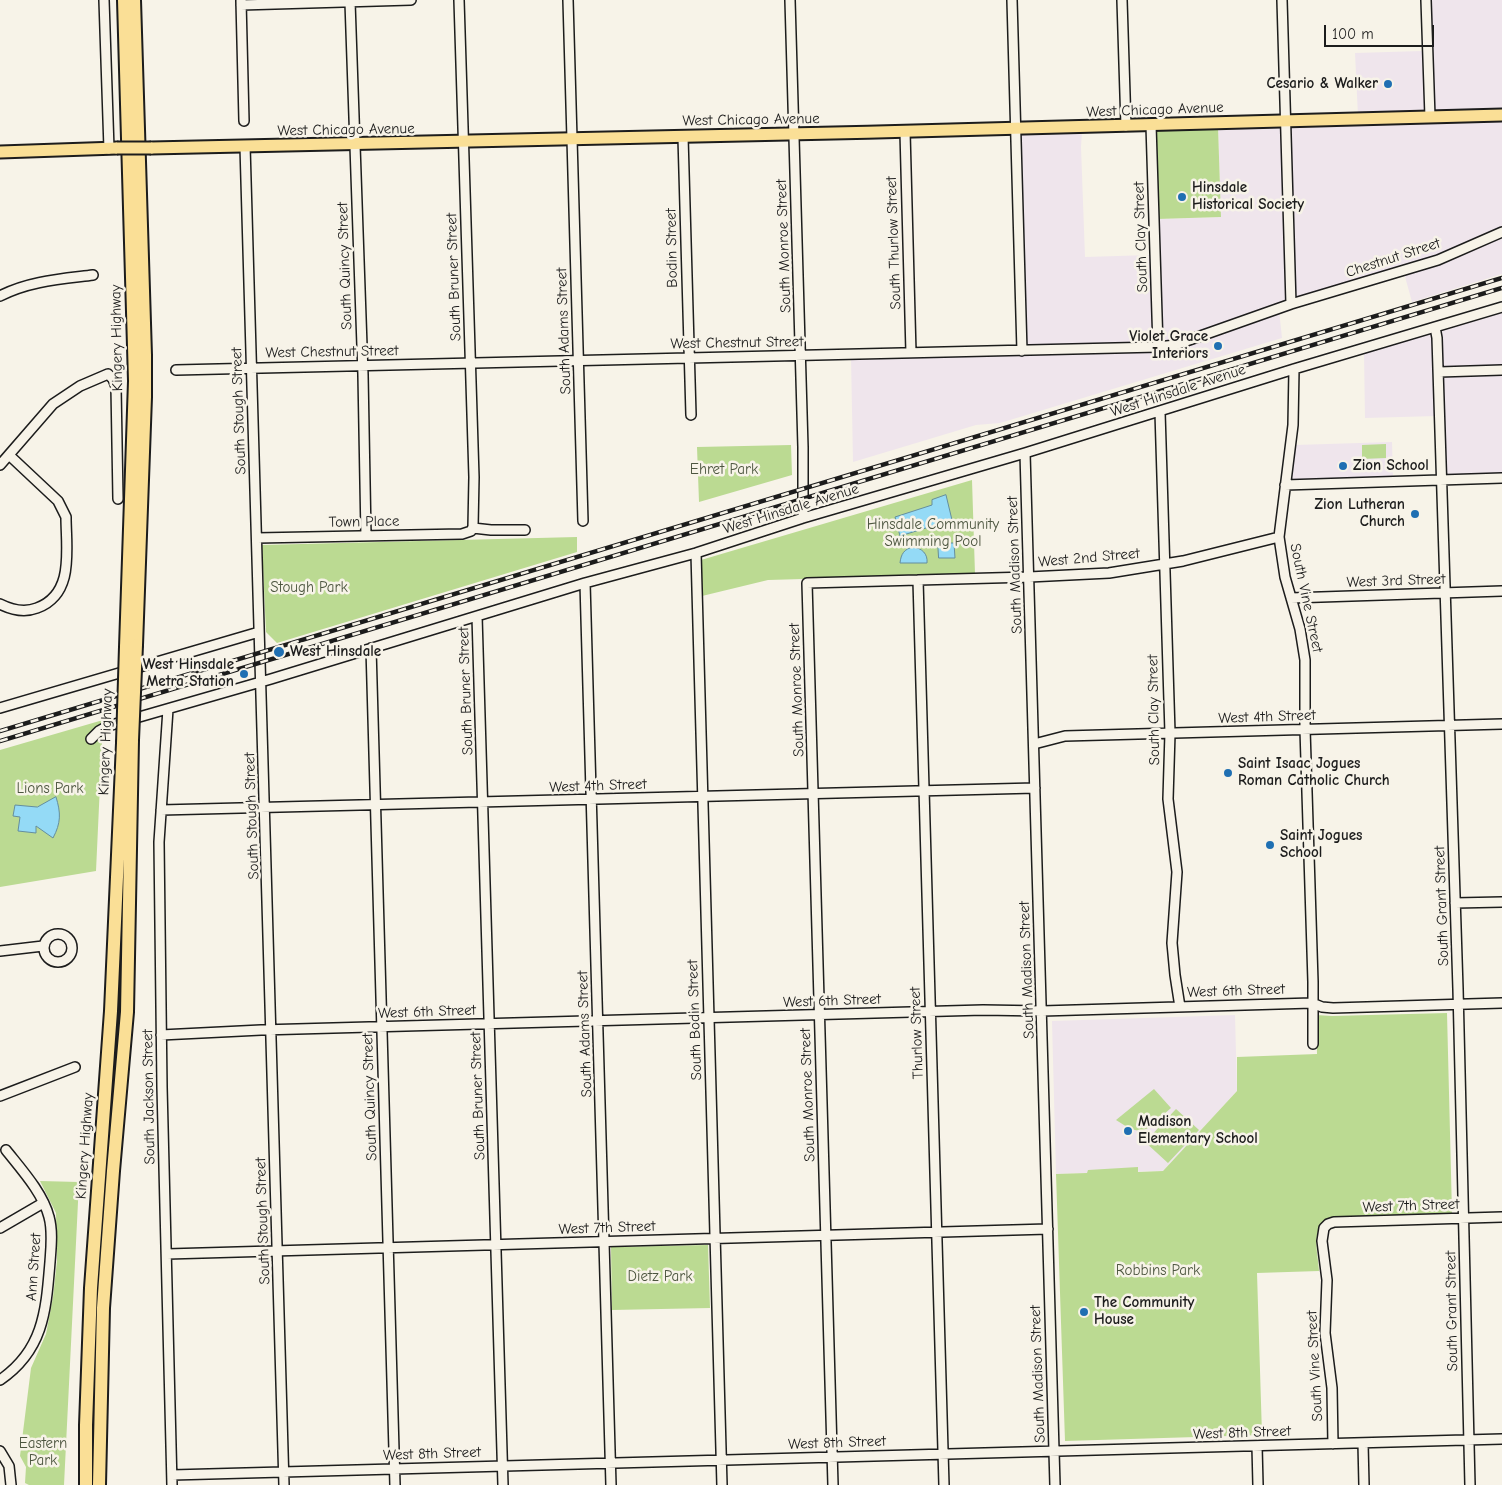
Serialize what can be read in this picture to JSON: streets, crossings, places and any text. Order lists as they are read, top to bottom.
{
  "streets": {
    "highway": ["Kingery Highway"],
    "main road": ["West Chicago Avenue"],
    "street": [
      "South Clay Street",
      "South Thurlow Street",
      "South Monroe Street",
      "Bodin Street",
      "Chestnut Street",
      "South Quincy Street",
      "South Bruner Street",
      "South Adams Street",
      "West Chestnut Street",
      "West Hinsdale Avenue",
      "South Stough Street",
      "Town Place",
      "West 2nd Street",
      "South Madison Street",
      "West 3rd Street",
      "South Vine Street",
      "West 4th Street",
      "South Grant Street",
      "West 6th Street",
      "South Bodin Street",
      "Thurlow Street",
      "South Jackson Street",
      "West 7th Street",
      "Ann Street",
      "West 8th Street"
    ]
  },
  "crossings": [
    ["West Chicago Avenue", "South Clay Street"],
    ["West Chicago Avenue", "South Thurlow Street"],
    ["West Chicago Avenue", "South Monroe Street"],
    ["West Chicago Avenue", "Bodin Street"],
    ["West Chicago Avenue", "South Quincy Street"],
    ["West Chicago Avenue", "South Bruner Street"],
    ["West Chicago Avenue", "South Adams Street"],
    ["West Chicago Avenue", "South Stough Street"],
    ["South Clay Street", "West Chestnut Street"],
    ["South Clay Street", "West Hinsdale Avenue"],
    ["South Clay Street", "West 2nd Street"],
    ["South Clay Street", "West 4th Street"],
    ["South Clay Street", "West 6th Street"],
    ["South Thurlow Street", "West Chestnut Street"],
    ["South Monroe Street", "West Chestnut Street"],
    ["South Monroe Street", "West Hinsdale Avenue"],
    ["South Monroe Street", "West 2nd Street"],
    ["South Monroe Street", "West 4th Street"],
    ["South Monroe Street", "West 6th Street"],
    ["South Monroe Street", "West 7th Street"],
    ["South Monroe Street", "West 8th Street"],
    ["Bodin Street", "West Chestnut Street"],
    ["Chestnut Street", "West Chestnut Street"],
    ["South Quincy Street", "West Chestnut Street"],
    ["South Quincy Street", "West Hinsdale Avenue"],
    ["South Quincy Street", "Town Place"],
    ["South Quincy Street", "West 4th Street"],
    ["South Quincy Street", "West 6th Street"],
    ["South Quincy Street", "West 7th Street"],
    ["South Quincy Street", "West 8th Street"],
    ["South Bruner Street", "West Chestnut Street"],
    ["South Bruner Street", "West Hinsdale Avenue"],
    ["South Bruner Street", "Town Place"],
    ["South Bruner Street", "West 4th Street"],
    ["South Bruner Street", "West 6th Street"],
    ["South Bruner Street", "West 7th Street"],
    ["South Bruner Street", "West 8th Street"],
    ["South Adams Street", "West Chestnut Street"],
    ["South Adams Street", "West Hinsdale Avenue"],
    ["South Adams Street", "West 4th Street"],
    ["South Adams Street", "West 6th Street"],
    ["South Adams Street", "West 7th Street"],
    ["South Adams Street", "West 8th Street"],
    ["West Chestnut Street", "South Stough Street"],
    ["West Hinsdale Avenue", "South Stough Street"],
    ["West Hinsdale Avenue", "South Madison Street"],
    ["West Hinsdale Avenue", "South Vine Street"],
    ["West Hinsdale Avenue", "South Grant Street"],
    ["West Hinsdale Avenue", "South Bodin Street"],
    ["West Hinsdale Avenue", "South Jackson Street"],
    ["South Stough Street", "Town Place"],
    ["South Stough Street", "West 4th Street"],
    ["South Stough Street", "West 6th Street"],
    ["South Stough Street", "West 7th Street"],
    ["South Stough Street", "West 8th Street"],
    ["West 2nd Street", "South Madison Street"],
    ["West 2nd Street", "South Vine Street"],
    ["West 2nd Street", "Thurlow Street"],
    ["South Madison Street", "West 4th Street"],
    ["South Madison Street", "West 6th Street"],
    ["South Madison Street", "West 7th Street"],
    ["South Madison Street", "West 8th Street"],
    ["West 3rd Street", "South Vine Street"],
    ["West 3rd Street", "South Grant Street"],
    ["South Vine Street", "West 4th Street"],
    ["South Vine Street", "West 6th Street"],
    ["South Vine Street", "West 7th Street"],
    ["South Vine Street", "West 8th Street"],
    ["West 4th Street", "South Grant Street"],
    ["West 4th Street", "South Bodin Street"],
    ["West 4th Street", "Thurlow Street"],
    ["West 4th Street", "South Jackson Street"],
    ["South Grant Street", "West 6th Street"],
    ["South Grant Street", "West 7th Street"],
    ["South Grant Street", "West 8th Street"],
    ["West 6th Street", "South Bodin Street"],
    ["West 6th Street", "Thurlow Street"],
    ["West 6th Street", "South Jackson Street"],
    ["South Bodin Street", "West 7th Street"],
    ["South Bodin Street", "West 8th Street"],
    ["Thurlow Street", "West 7th Street"],
    ["Thurlow Street", "West 8th Street"],
    ["South Jackson Street", "West 7th Street"],
    ["South Jackson Street", "West 8th Street"]
  ],
  "parks": [
    "Ehret Park",
    "Hinsdale Community Swimming Pool",
    "Stough Park",
    "Lions Park",
    "Robbins Park",
    "Dietz Park",
    "Eastern Park"
  ],
  "places": [
    "Cesario & Walker",
    "Hinsdale Historical Society",
    "Violet Grace Interiors",
    "Zion School",
    "Zion Lutheran Church",
    "West Hinsdale",
    "West Hinsdale Metra Station",
    "Saint Isaac Jogues Roman Catholic Church",
    "Saint Jogues School",
    "Madison Elementary School",
    "The Community House"
  ],
  "scale_bar": "100 m"
}
